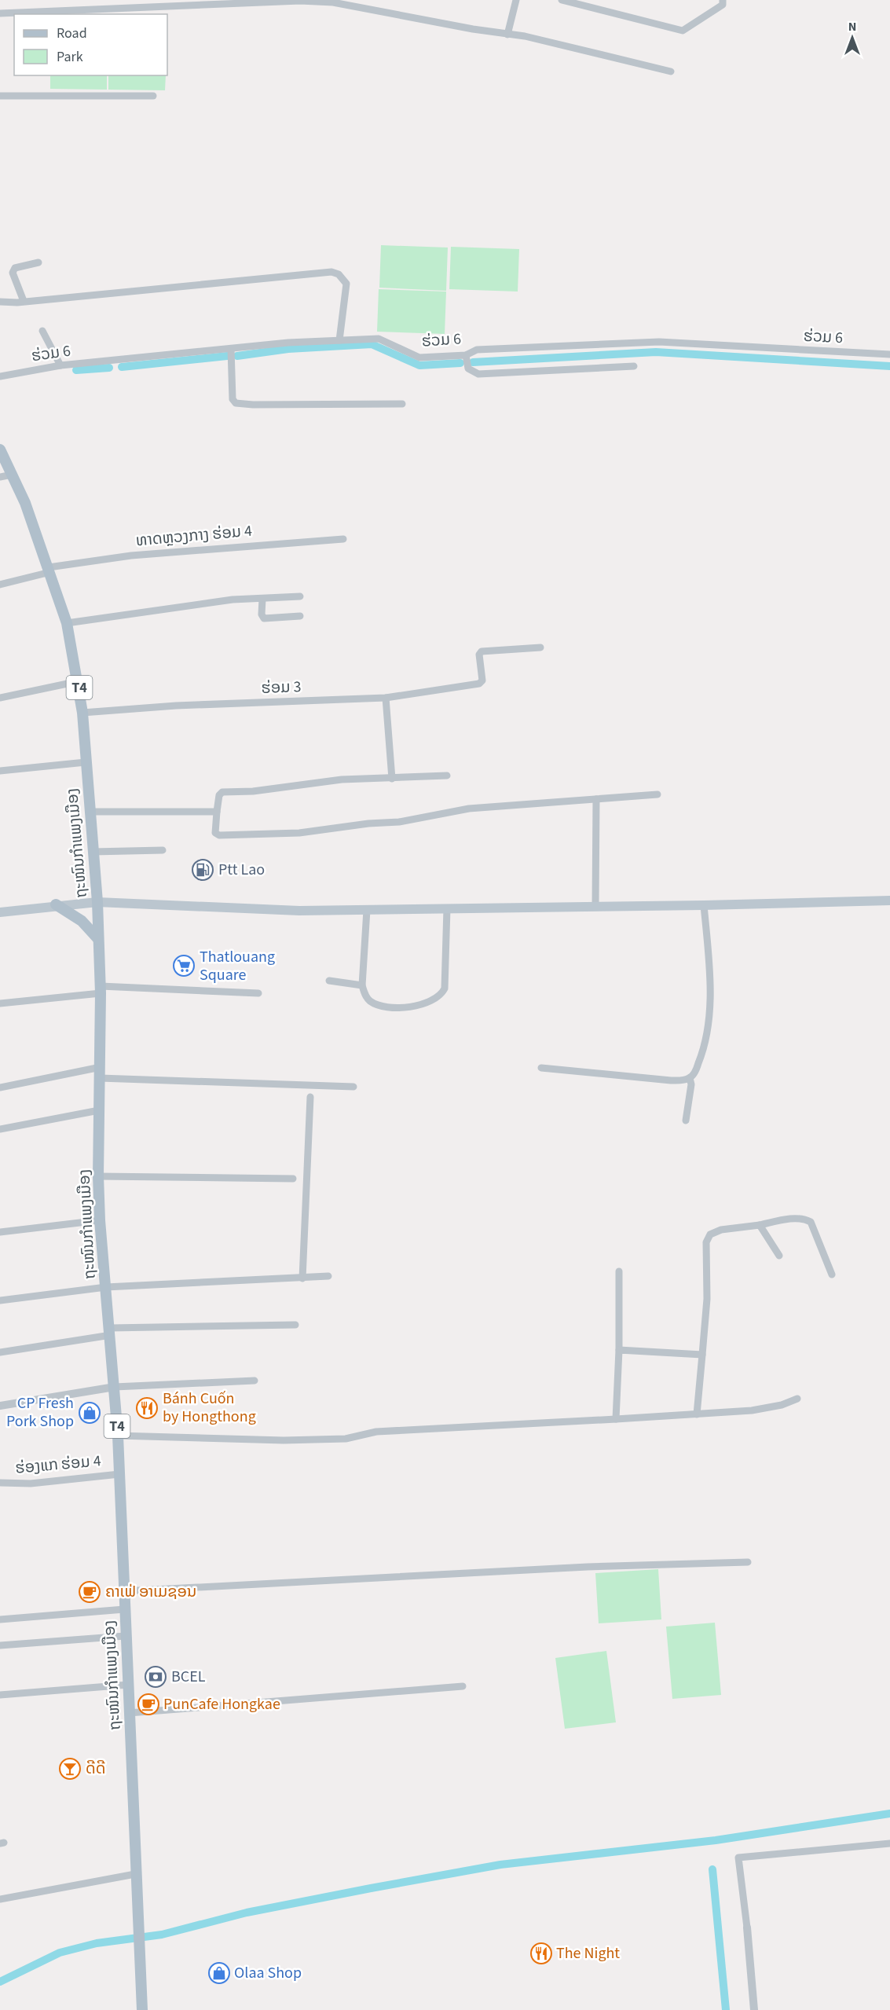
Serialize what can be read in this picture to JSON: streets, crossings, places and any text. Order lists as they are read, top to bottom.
{
  "streets": {
    "main road": ["T4", "ຖະໜົນກຳແພງເມືອງ"],
    "street": [
      "ຮ່ວມ 6",
      "ທາດຫຼວງກາງ ຮ່ອມ 4",
      "ຮ່ອມ 3",
      "ຮ່ອງແກ ຮ່ອມ 4"
    ]
  },
  "crossings": [
    ["ທາດຫຼວງກາງ ຮ່ອມ 4", "ຖະໜົນກຳແພງເມືອງ"],
    ["ຮ່ອມ 3", "ຖະໜົນກຳແພງເມືອງ"],
    ["ຖະໜົນກຳແພງເມືອງ", "ຮ່ອງແກ ຮ່ອມ 4"]
  ],
  "places": {
    "fuel station": ["Ptt Lao"],
    "supermarket": ["Thatlouang Square"],
    "restaurant": ["Bánh Cuốn by Hongthong", "The Night"],
    "shop": ["CP Fresh Pork Shop", "Olaa Shop"],
    "cafe": ["ຄາເຟ່ ອາເມຊອນ", "PunCafe Hongkae"],
    "bank": ["BCEL"],
    "bar": ["ດີດີ"]
  },
  "legend": ["Road", "Park"],
  "north": "top"
}
